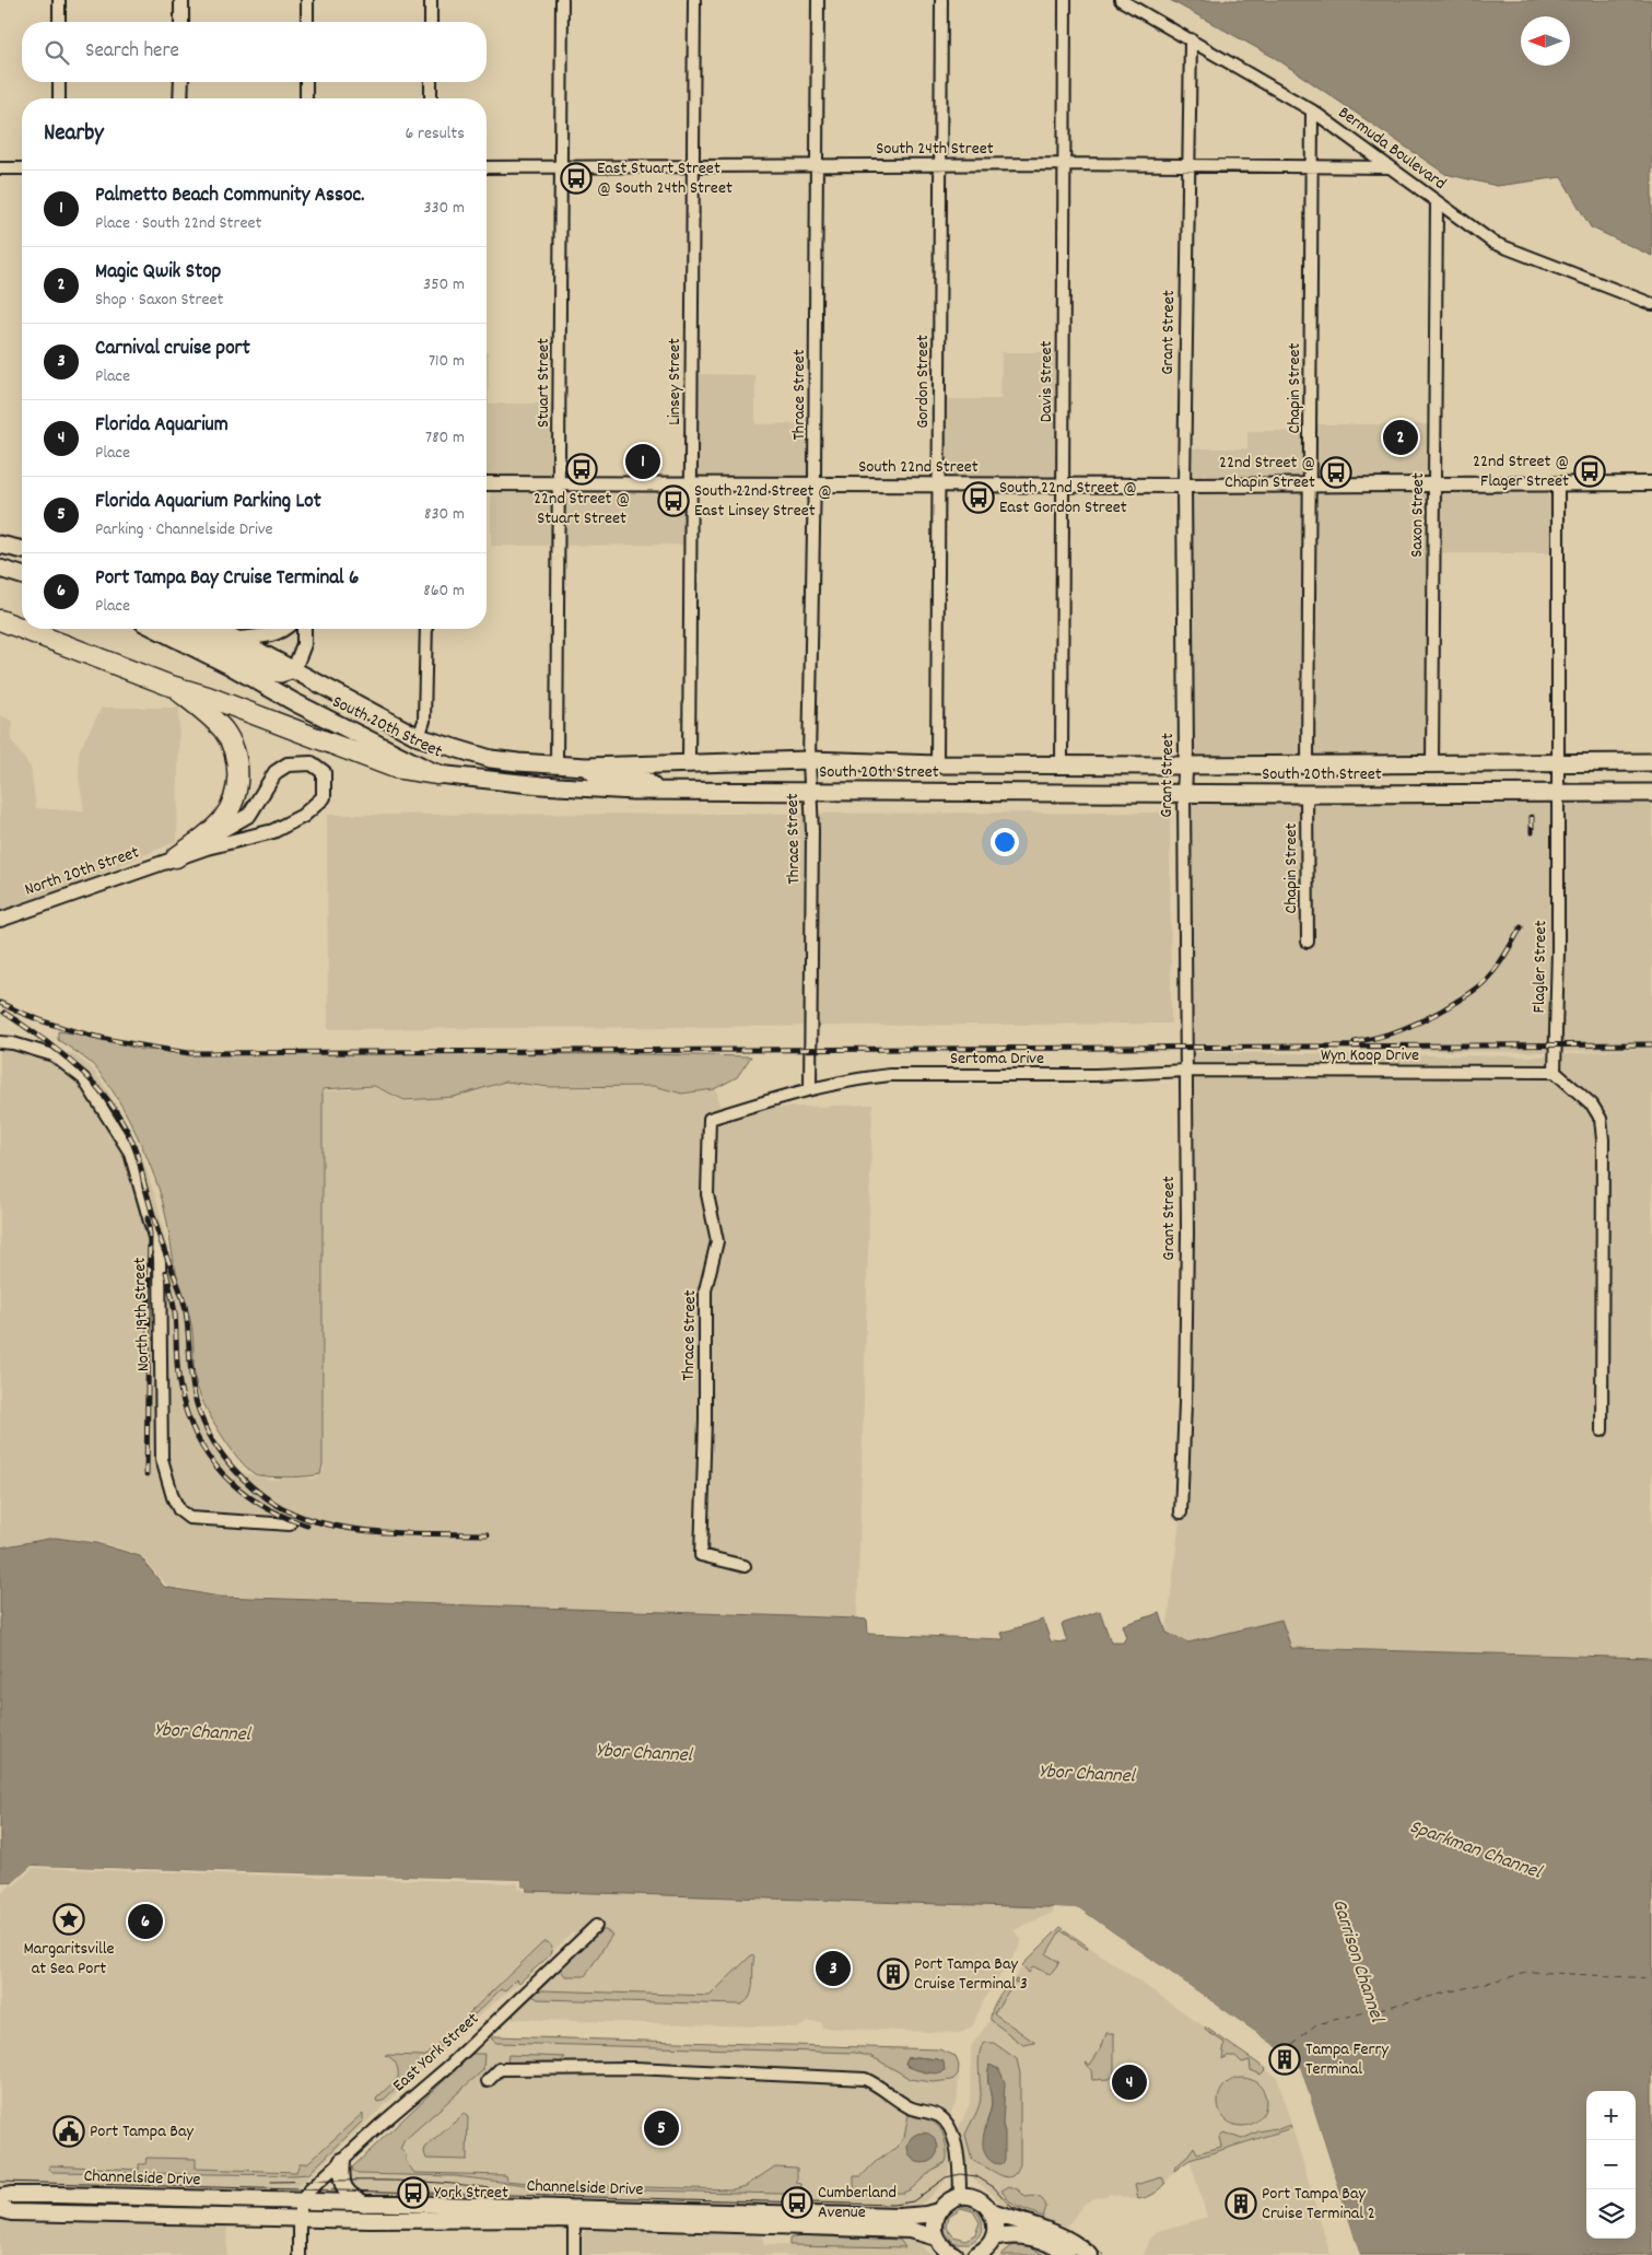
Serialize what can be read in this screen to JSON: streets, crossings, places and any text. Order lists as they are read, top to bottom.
{
  "streets": {
    "main road": ["South 20th Street", "Channelside Drive"],
    "street": [
      "South 24th Street",
      "Bermuda Boulevard",
      "Grant Street",
      "Linsey Street",
      "Gordon Street",
      "Davis Street",
      "Stuart Street",
      "Chapin Street",
      "Thrace Street",
      "South 22nd Street",
      "Saxon Street",
      "North 20th Street",
      "Flagler Street",
      "Wyn Koop Drive",
      "Sertoma Drive",
      "North 19th Street",
      "East York Street"
    ]
  },
  "crossings": [
    ["South 24th Street", "Bermuda Boulevard"],
    ["South 24th Street", "Grant Street"],
    ["South 24th Street", "Linsey Street"],
    ["South 24th Street", "Gordon Street"],
    ["South 24th Street", "Davis Street"],
    ["South 24th Street", "Stuart Street"],
    ["South 24th Street", "Chapin Street"],
    ["South 24th Street", "Thrace Street"],
    ["Bermuda Boulevard", "Grant Street"],
    ["Bermuda Boulevard", "Chapin Street"],
    ["Bermuda Boulevard", "Saxon Street"],
    ["Grant Street", "South 22nd Street"],
    ["Grant Street", "South 20th Street"],
    ["Grant Street", "Wyn Koop Drive"],
    ["Grant Street", "Sertoma Drive"],
    ["Linsey Street", "South 22nd Street"],
    ["Linsey Street", "South 20th Street"],
    ["Gordon Street", "South 22nd Street"],
    ["Gordon Street", "South 20th Street"],
    ["Davis Street", "South 22nd Street"],
    ["Davis Street", "South 20th Street"],
    ["Stuart Street", "South 22nd Street"],
    ["Stuart Street", "South 20th Street"],
    ["Chapin Street", "South 22nd Street"],
    ["Chapin Street", "South 20th Street"],
    ["Thrace Street", "South 22nd Street"],
    ["Thrace Street", "South 20th Street"],
    ["Thrace Street", "Sertoma Drive"],
    ["South 22nd Street", "Saxon Street"],
    ["South 22nd Street", "Flagler Street"],
    ["Saxon Street", "South 20th Street"],
    ["South 20th Street", "Flagler Street"],
    ["Flagler Street", "Wyn Koop Drive"],
    ["Wyn Koop Drive", "Sertoma Drive"],
    ["East York Street", "Channelside Drive"]
  ],
  "water": ["Ybor Channel", "Sparkman Channel", "Garrison Channel"],
  "places": {
    "bus stop": [
      "East Stuart Street @ South 24th Street",
      "22nd Street @ Stuart Street",
      "22nd Street @ Flager Street",
      "22nd Street @ Chapin Street",
      "South 22nd Street @ East Gordon Street",
      "South 22nd Street @ East Linsey Street",
      "York Street",
      "Cumberland Avenue"
    ],
    "place": ["Margaritsville at Sea Port"],
    "building": ["Port Tampa Bay Cruise Terminal 3", "Tampa Ferry Terminal", "Port Tampa Bay Cruise Terminal 2"],
    "public building": ["Port Tampa Bay"]
  },
  "north": "left",
  "page": {
    "search": "Search here",
    "heading": ["Nearby", "6 results"],
    "list": [
      {
        "mark": "1",
        "name": "Palmetto Beach Community Assoc.",
        "note": "Place · South 22nd Street",
        "value": "330 m"
      },
      {
        "mark": "2",
        "name": "Magic Qwik Stop",
        "note": "Shop · Saxon Street",
        "value": "350 m"
      },
      {
        "mark": "3",
        "name": "Carnival cruise port",
        "note": "Place",
        "value": "710 m"
      },
      {
        "mark": "4",
        "name": "Florida Aquarium",
        "note": "Place",
        "value": "780 m"
      },
      {
        "mark": "5",
        "name": "Florida Aquarium Parking Lot",
        "note": "Parking · Channelside Drive",
        "value": "830 m"
      },
      {
        "mark": "6",
        "name": "Port Tampa Bay Cruise Terminal 6",
        "note": "Place",
        "value": "860 m"
      }
    ],
    "pins": [
      "2",
      "1",
      "6",
      "3",
      "4",
      "5"
    ],
    "map_buttons": ["+", "−"]
  }
}
